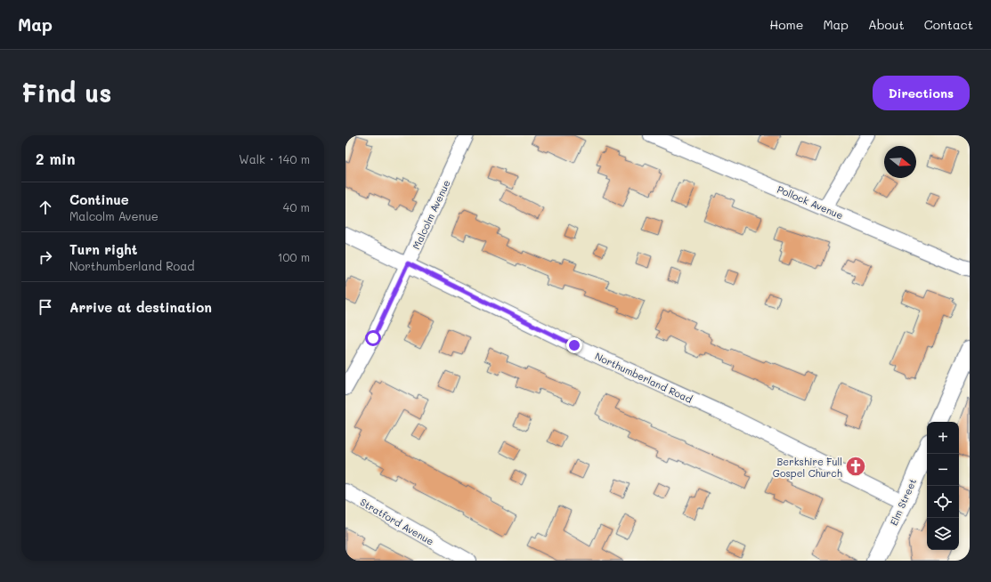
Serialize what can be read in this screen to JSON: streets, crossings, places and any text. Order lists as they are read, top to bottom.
{
  "streets": {
    "street": [
      "Pollock Avenue",
      "Malcolm Avenue",
      "Northumberland Road",
      "Elm Street",
      "Stratford Avenue"
    ]
  },
  "crossings": [
    ["Malcolm Avenue", "Northumberland Road"],
    ["Northumberland Road", "Elm Street"]
  ],
  "places": {
    "church": ["Berkshire Full Gospel Church"]
  },
  "north": "right",
  "page": {
    "header": "Map",
    "nav": [
      "Home",
      "Map",
      "About",
      "Contact"
    ],
    "buttons": "Directions",
    "title": "Find us",
    "heading": ["2 min", "Walk · 140 m"],
    "list": [
      ["Continue", "Malcolm Avenue", "40 m"],
      ["Turn right", "Northumberland Road", "100 m"],
      "Arrive at destination"
    ],
    "map_buttons": ["+", "−"]
  }
}
